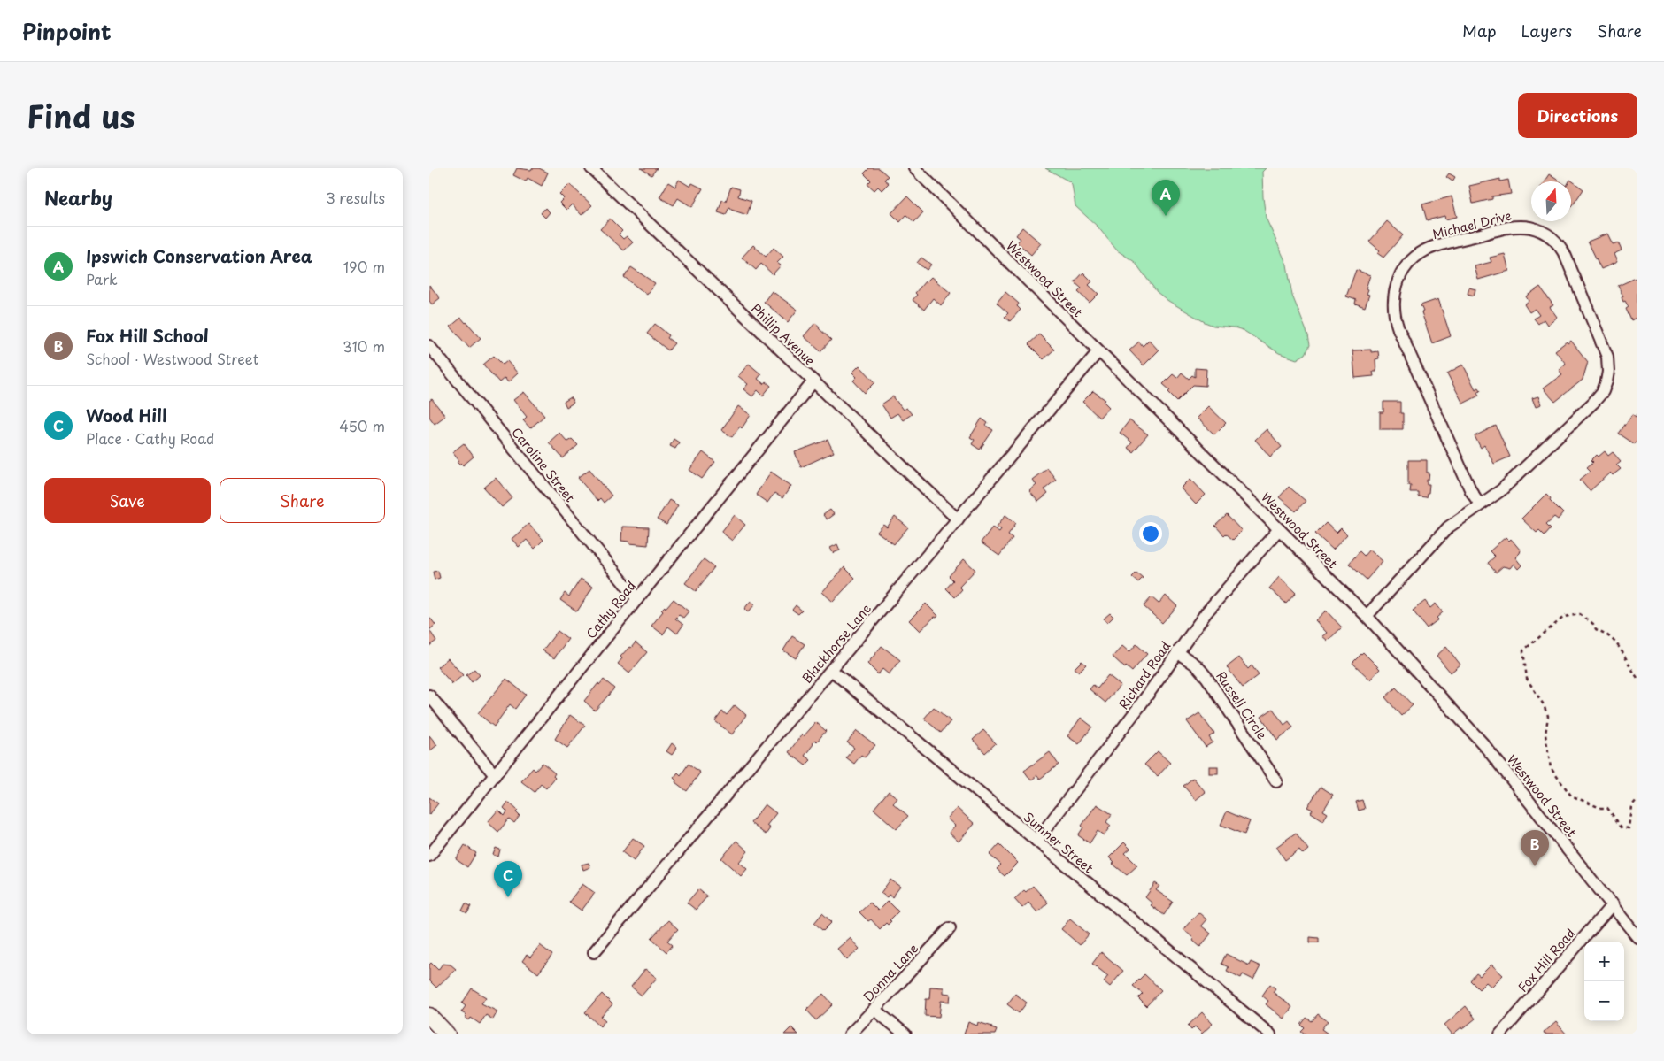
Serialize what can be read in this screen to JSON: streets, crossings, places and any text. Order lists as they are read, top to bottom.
{
  "streets": {
    "street": [
      "Michael Drive",
      "Westwood Street",
      "Phillip Avenue",
      "Caroline Street",
      "Cathy Road",
      "Blackhorse Lane",
      "Richard Road",
      "Russell Circle",
      "Sumner Street",
      "Fox Hill Road",
      "Donna Lane"
    ]
  },
  "crossings": [
    ["Michael Drive", "Westwood Street"],
    ["Westwood Street", "Blackhorse Lane"],
    ["Westwood Street", "Richard Road"],
    ["Westwood Street", "Fox Hill Road"],
    ["Phillip Avenue", "Cathy Road"],
    ["Phillip Avenue", "Blackhorse Lane"],
    ["Caroline Street", "Cathy Road"],
    ["Blackhorse Lane", "Sumner Street"],
    ["Richard Road", "Russell Circle"],
    ["Richard Road", "Sumner Street"]
  ],
  "north": "top",
  "page": {
    "header": "Pinpoint",
    "nav": ["Map", "Layers", "Share"],
    "title": "Find us",
    "buttons": [
      "Directions",
      ["Save", "Share"]
    ],
    "heading": ["Nearby", "3 results"],
    "pins": ["A", "B", "C"],
    "list": [
      {
        "mark": "A",
        "name": "Ipswich Conservation Area",
        "note": "Park",
        "value": "190 m"
      },
      {
        "mark": "B",
        "name": "Fox Hill School",
        "note": "School · Westwood Street",
        "value": "310 m"
      },
      {
        "mark": "C",
        "name": "Wood Hill",
        "note": "Place · Cathy Road",
        "value": "450 m"
      }
    ],
    "map_buttons": ["+", "−"]
  }
}
